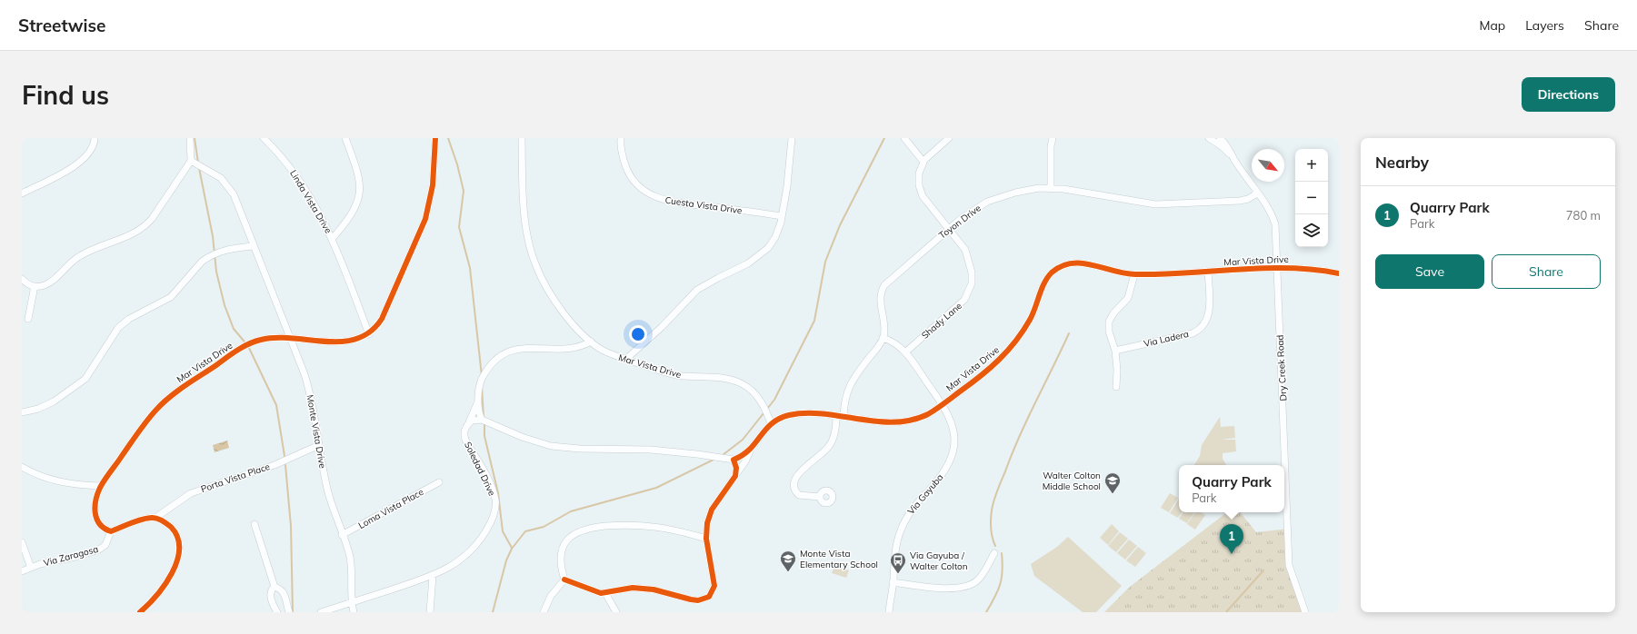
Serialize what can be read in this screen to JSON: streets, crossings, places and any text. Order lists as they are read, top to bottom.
{
  "streets": {
    "street": [
      "Linda Vista Drive",
      "Cuesta Vista Drive",
      "Toyon Drive",
      "Mar Vista Drive",
      "Shady Lane",
      "Via Ladera",
      "Dry Creek Road",
      "Monte Vista Drive",
      "Soledad Drive",
      "Porta Vista Place",
      "Via Gayuba",
      "Loma Vista Place",
      "Via Zaragosa"
    ]
  },
  "crossings": [
    ["Linda Vista Drive", "Mar Vista Drive"],
    ["Toyon Drive", "Shady Lane"],
    ["Toyon Drive", "Dry Creek Road"],
    ["Toyon Drive", "Via Gayuba"],
    ["Mar Vista Drive", "Via Ladera"],
    ["Mar Vista Drive", "Dry Creek Road"],
    ["Mar Vista Drive", "Monte Vista Drive"],
    ["Mar Vista Drive", "Via Gayuba"],
    ["Mar Vista Drive", "Via Zaragosa"],
    ["Shady Lane", "Via Gayuba"],
    ["Monte Vista Drive", "Soledad Drive"],
    ["Monte Vista Drive", "Porta Vista Place"],
    ["Monte Vista Drive", "Loma Vista Place"]
  ],
  "places": {
    "school or university": ["Walter Colton Middle School", "Monte Vista Elementary School"],
    "bus stop": ["Via Gayuba / Walter Colton"]
  },
  "north": "bottom right",
  "page": {
    "header": "Streetwise",
    "nav": ["Map", "Layers", "Share"],
    "buttons": [
      "Directions",
      ["Save", "Share"]
    ],
    "title": "Find us",
    "heading": "Nearby",
    "map_buttons": ["+", "−"],
    "list": [
      {
        "mark": "1",
        "name": "Quarry Park",
        "note": "Park",
        "value": "780 m"
      }
    ],
    "popup": ["Quarry Park", "Park"],
    "pins": "1"
  }
}
